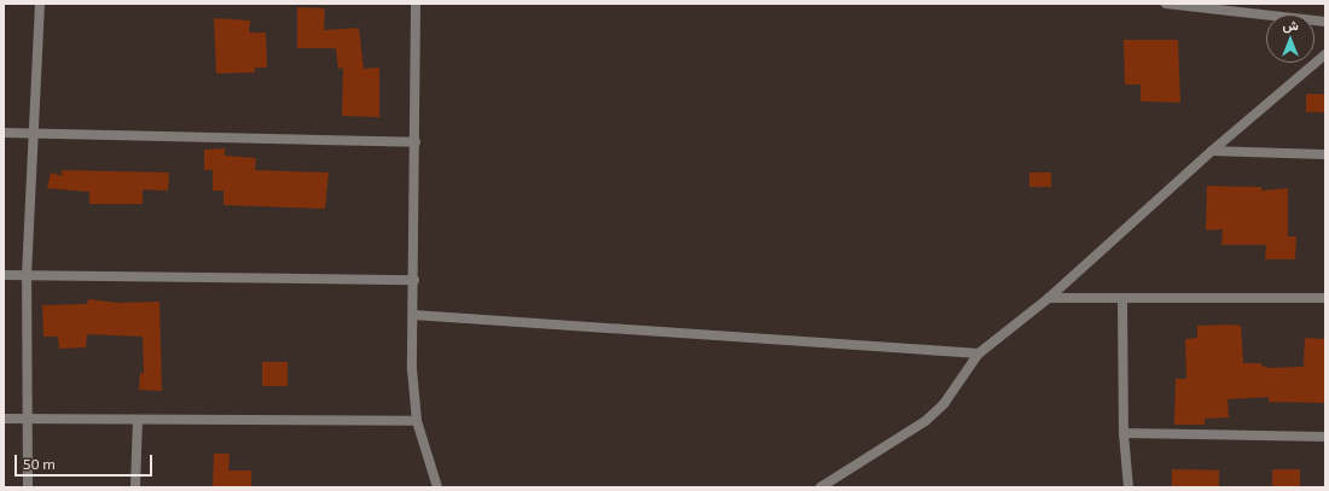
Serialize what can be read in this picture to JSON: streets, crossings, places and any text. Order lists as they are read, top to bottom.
{
  "scale_bar": "50 m",
  "north": "top"
}
